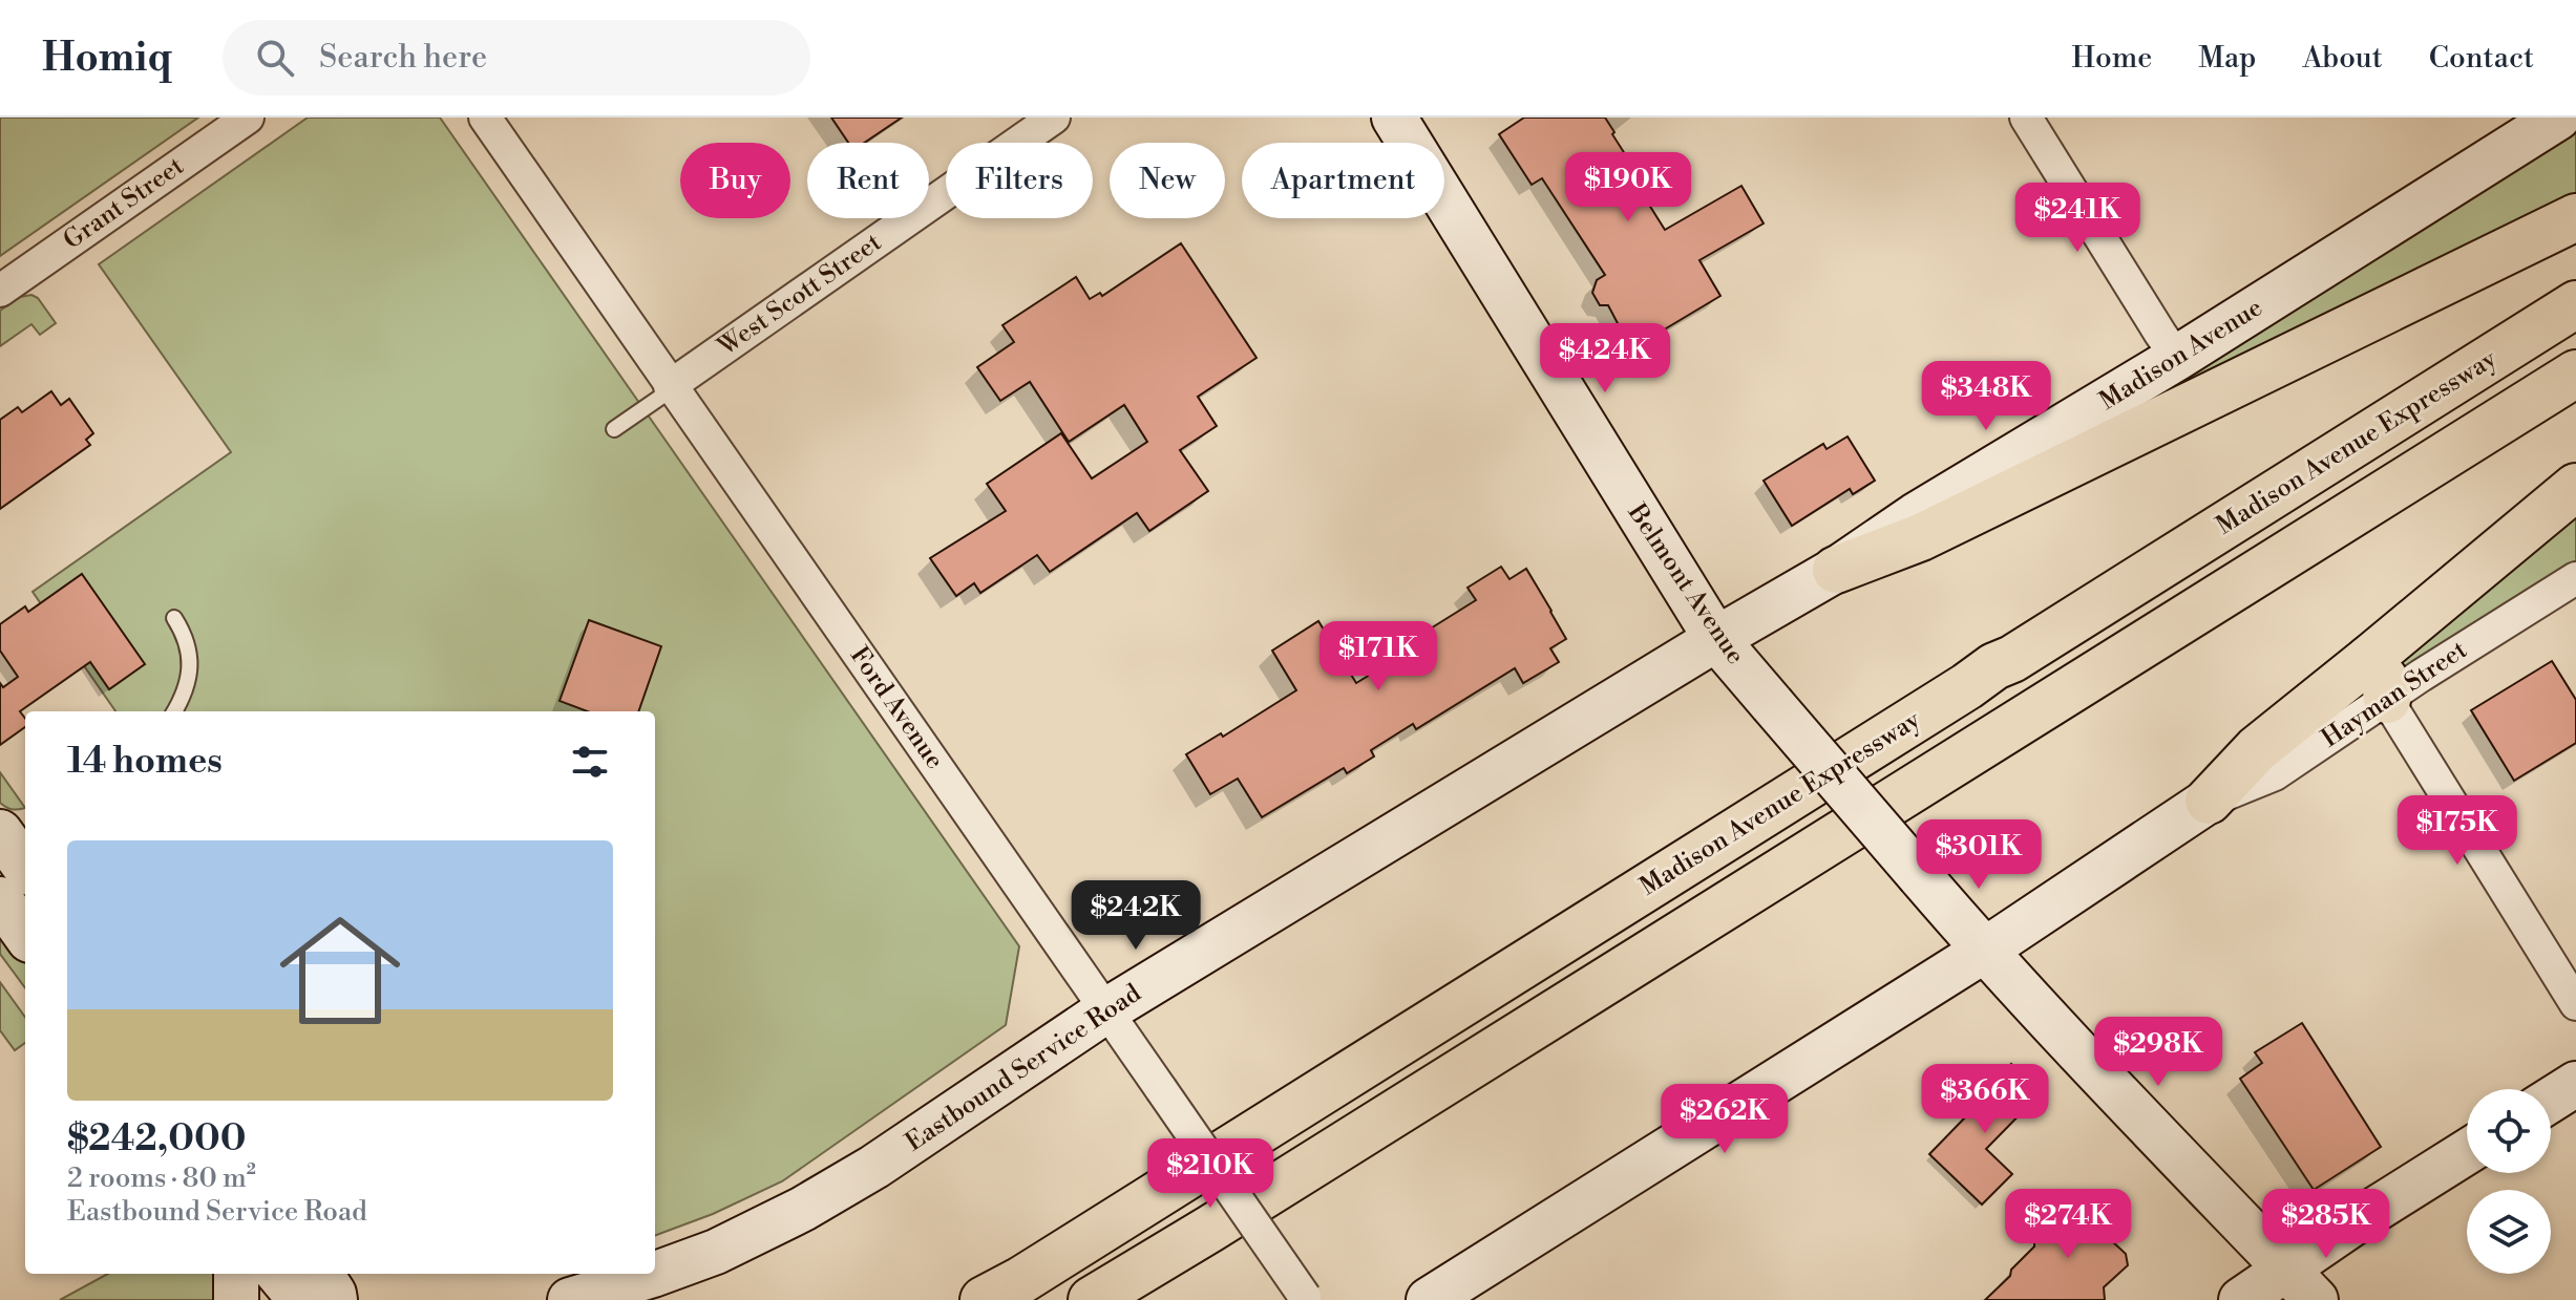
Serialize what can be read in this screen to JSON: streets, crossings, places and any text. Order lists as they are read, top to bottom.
{
  "streets": {
    "highway": ["Madison Avenue Expressway"],
    "main road": ["Madison Avenue", "Belmont Avenue", "Eastbound Service Road"],
    "street": [
      "Grant Street",
      "West Scott Street",
      "Hayman Street",
      "Ford Avenue"
    ]
  },
  "crossings": [
    ["West Scott Street", "Ford Avenue"],
    ["Madison Avenue", "Belmont Avenue"],
    ["Madison Avenue", "Eastbound Service Road"],
    ["Belmont Avenue", "Eastbound Service Road"],
    ["Ford Avenue", "Eastbound Service Road"]
  ],
  "page": {
    "header": "Homiq",
    "search": "Search here",
    "nav": [
      "Home",
      "Map",
      "About",
      "Contact"
    ],
    "chip": [
      "Buy",
      "Rent",
      "Filters",
      "New",
      "Apartment"
    ],
    "price": [
      "$190K",
      "$241K",
      "$424K",
      "$348K",
      "$171K",
      "$175K",
      "$301K",
      "$242K",
      "$298K",
      "$366K",
      "$262K",
      "$210K",
      "$274K",
      "$285K"
    ],
    "heading": "14 homes",
    "list": [
      {
        "name": "$242,000",
        "note": "2 rooms · 80 m² · Eastbound Service Road"
      }
    ]
  }
}
